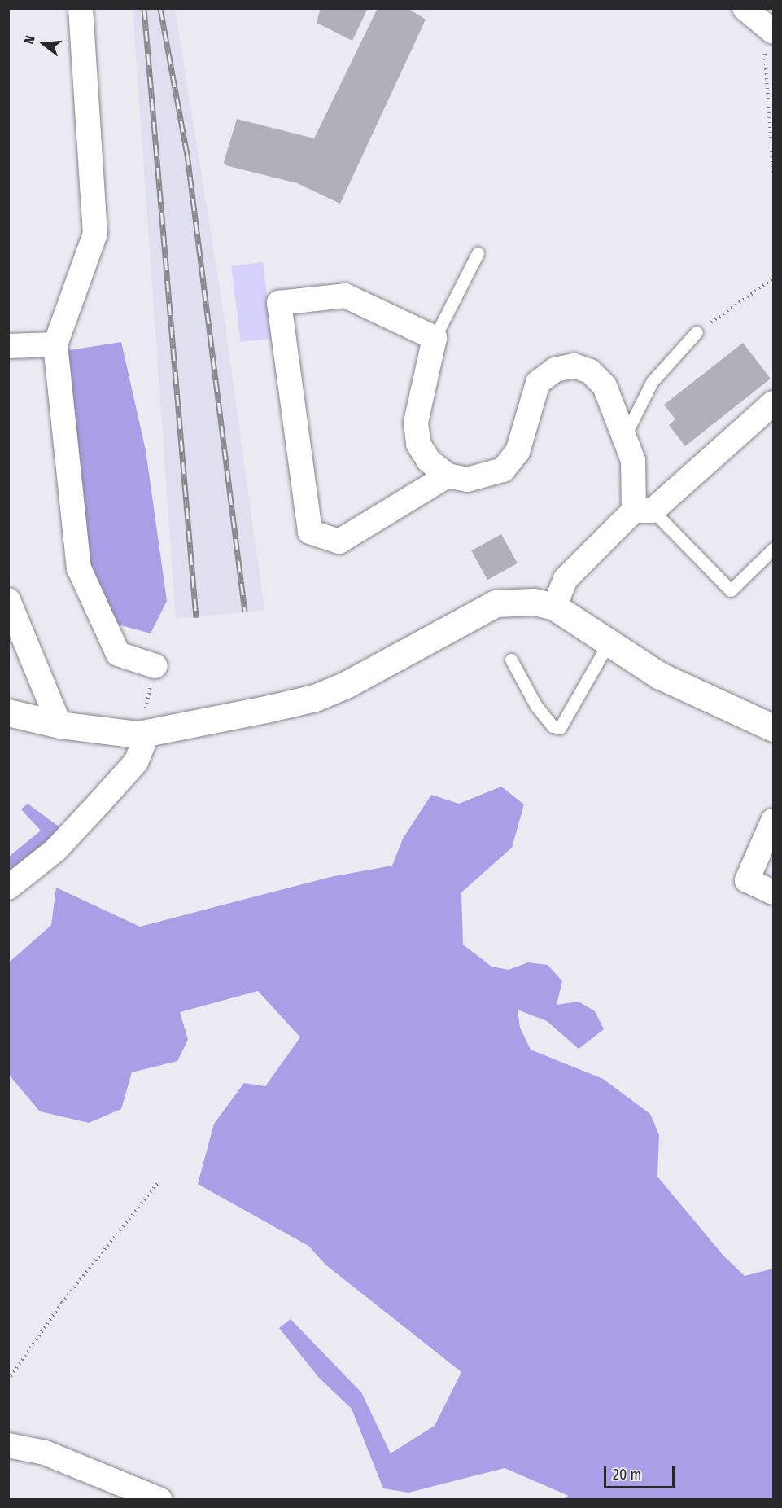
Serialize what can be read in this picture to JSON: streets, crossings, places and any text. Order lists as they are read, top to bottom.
{
  "scale_bar": "20 m",
  "north": "left"
}
